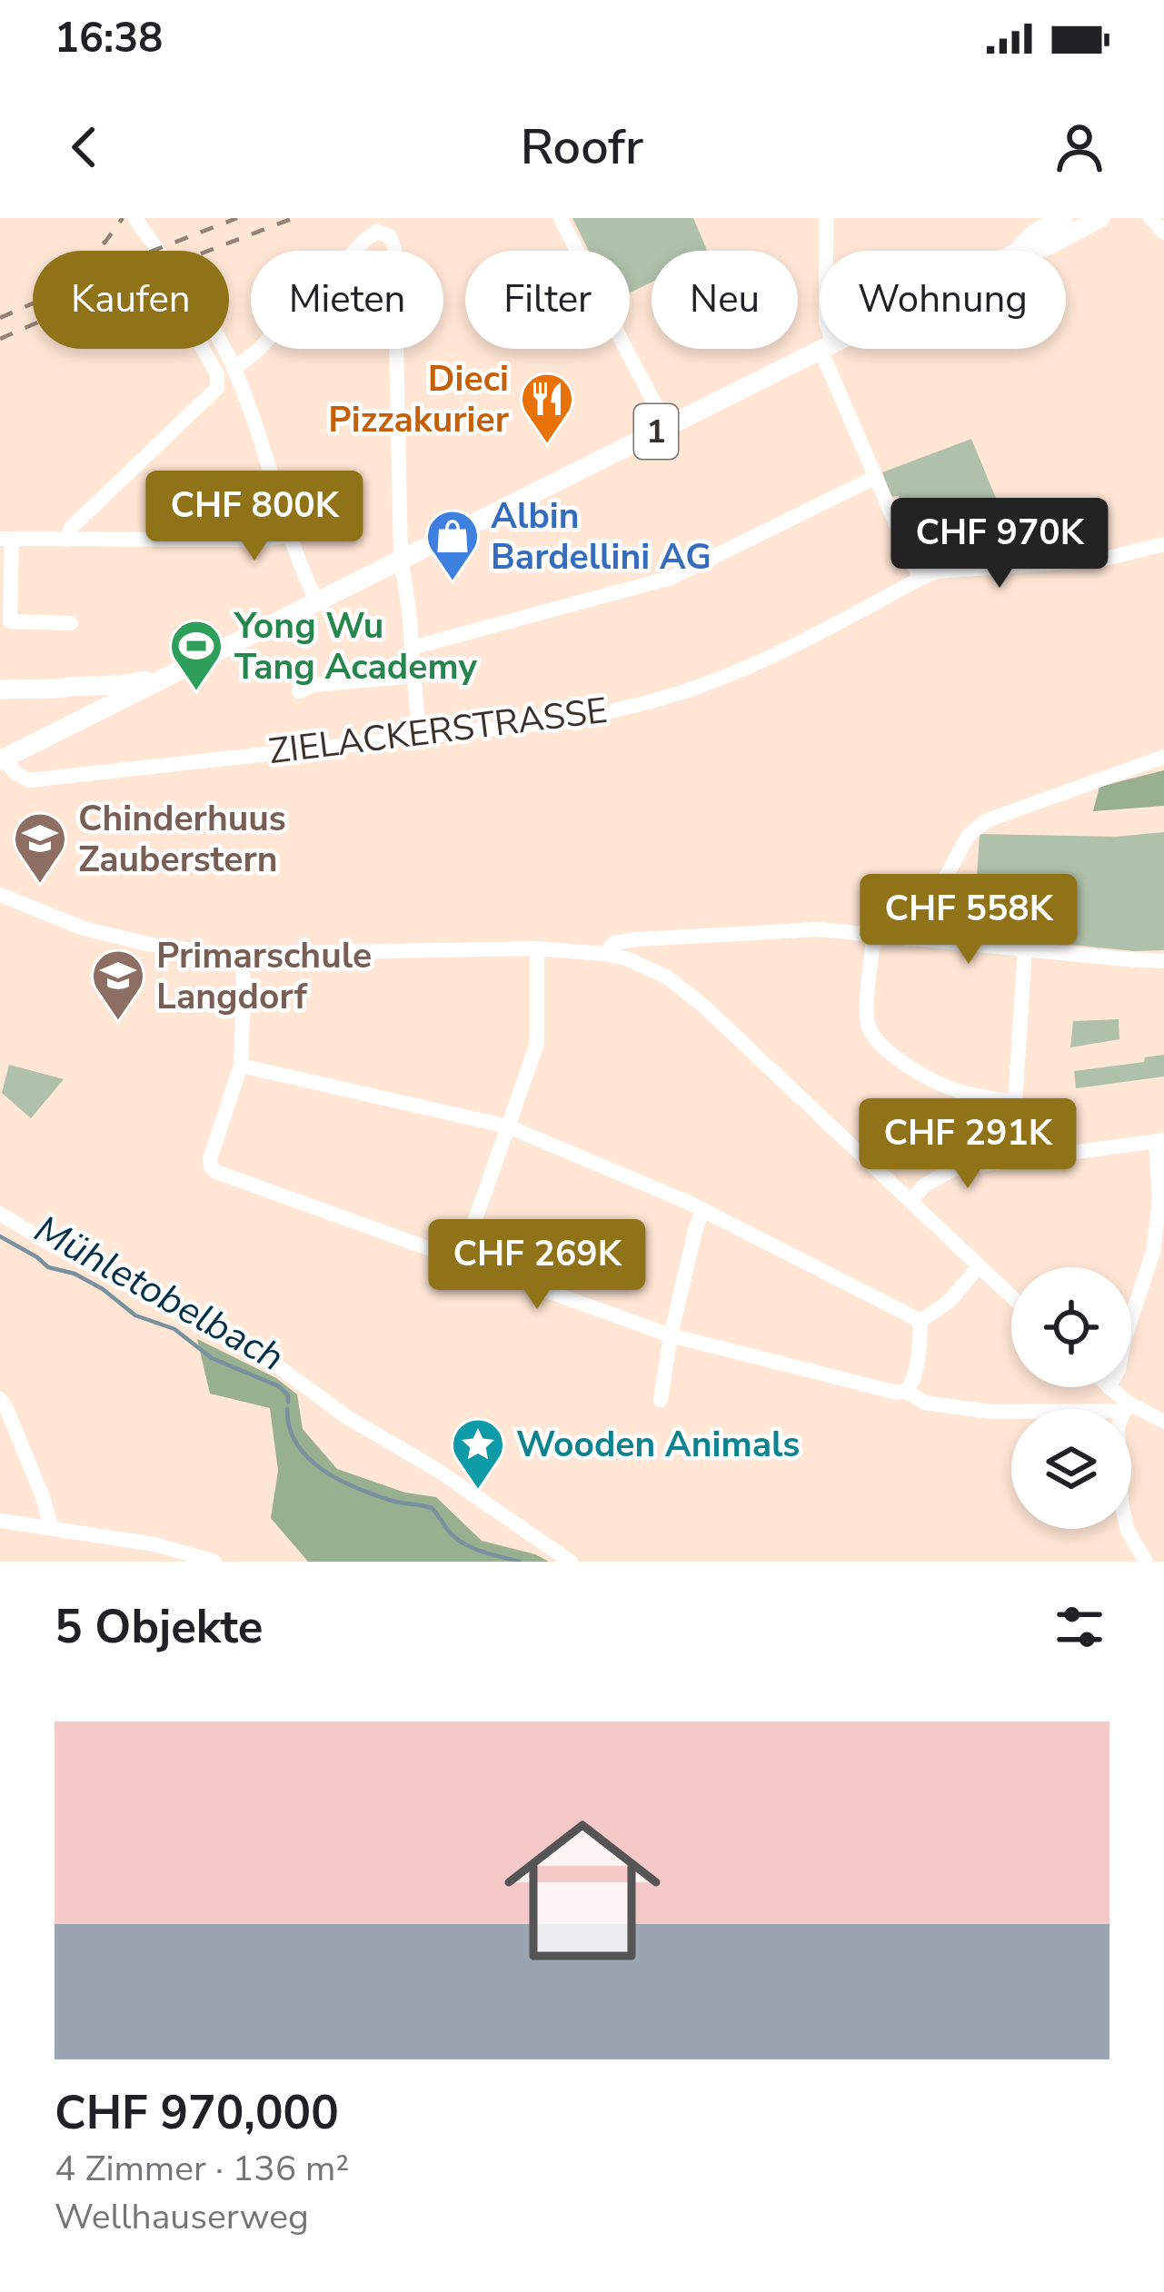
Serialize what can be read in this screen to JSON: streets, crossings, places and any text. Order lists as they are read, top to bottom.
{
  "streets": {
    "main road": ["1"],
    "street": ["ZIELACKERSTRASSE"]
  },
  "water": ["Mühletobelbach"],
  "places": {
    "restaurant": ["Dieci Pizzakurier"],
    "shop": ["Albin Bardellini AG"],
    "sports": ["Yong Wu Tang Academy"],
    "school or university": ["Chinderhuus Zauberstern", "Primarschule Langdorf"],
    "place": ["Wooden Animals"]
  },
  "page": {
    "status": "16:38",
    "header": "Roofr",
    "chip": [
      "Kaufen",
      "Mieten",
      "Filter",
      "Neu",
      "Wohnung"
    ],
    "price": [
      "CHF 800K",
      "CHF 970K",
      "CHF 558K",
      "CHF 291K",
      "CHF 269K"
    ],
    "heading": "5 Objekte",
    "list": [
      {
        "name": "CHF 970,000",
        "note": "4 Zimmer · 136 m² · Wellhauserweg"
      }
    ]
  }
}
